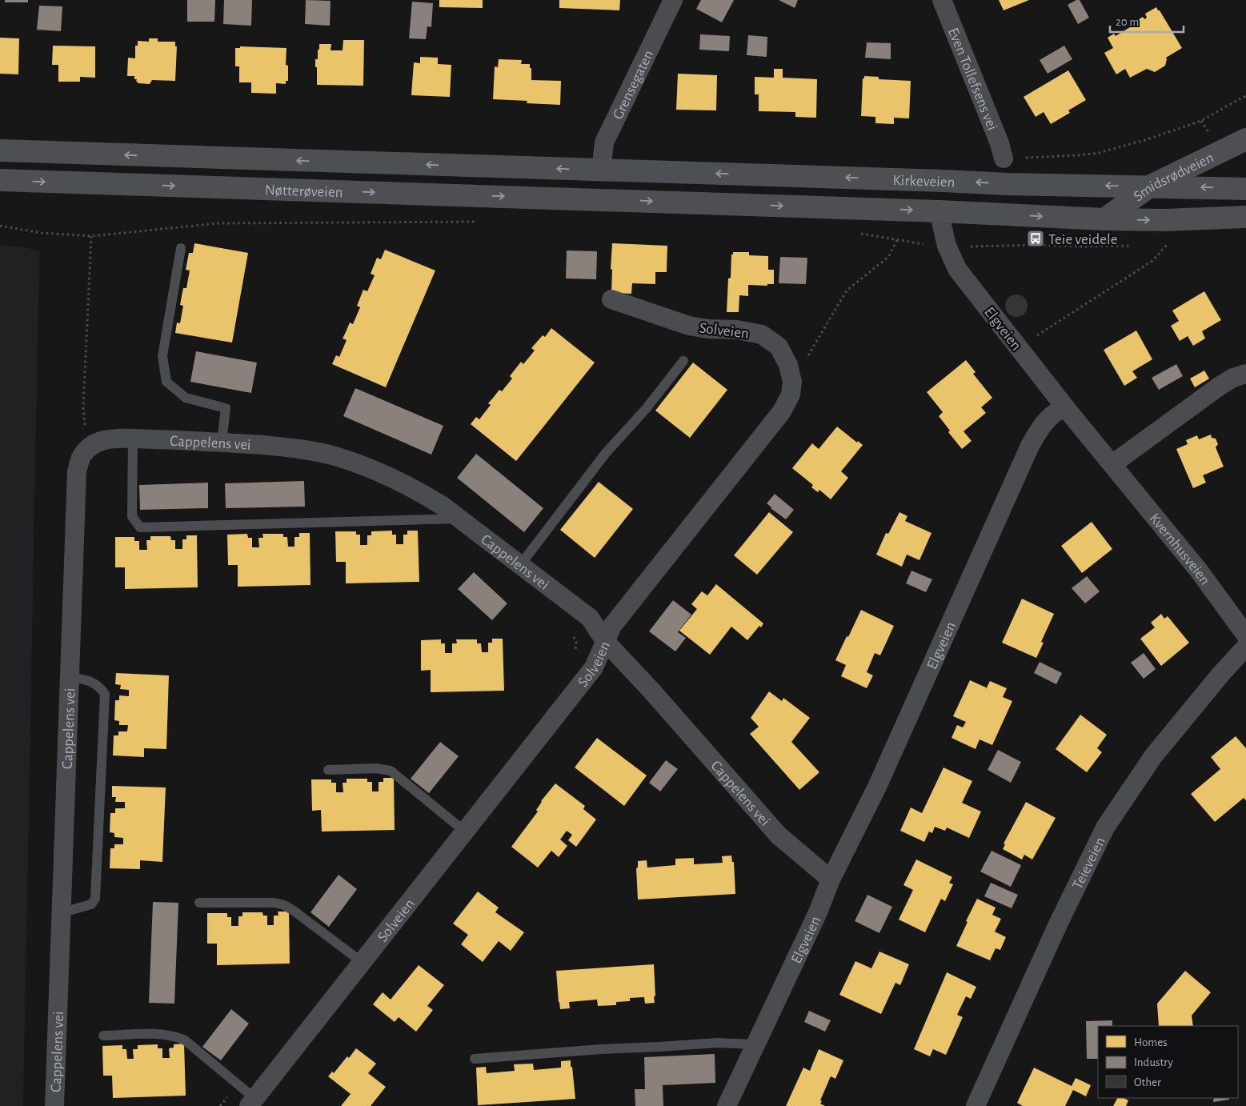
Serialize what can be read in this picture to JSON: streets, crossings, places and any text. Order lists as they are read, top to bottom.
{
  "streets": {
    "main road": ["Smidsrødveien", "Kirkeveien", "Nøtterøveien"],
    "street": [
      "Even Tollefsens vei",
      "Grensegaten",
      "Elgveien",
      "Solveien",
      "Cappelens vei",
      "Kvernhusveien",
      "Teieveien"
    ]
  },
  "crossings": [
    ["Grensegaten", "Kirkeveien"],
    ["Grensegaten", "Nøtterøveien"],
    ["Smidsrødveien", "Kirkeveien"],
    ["Kirkeveien", "Nøtterøveien"],
    ["Kirkeveien", "Elgveien"],
    ["Elgveien", "Cappelens vei"],
    ["Elgveien", "Kvernhusveien"],
    ["Solveien", "Cappelens vei"]
  ],
  "places": {
    "bus stop": ["Teie veidele"]
  },
  "legend": ["Homes", "Industry", "Other"],
  "scale_bar": "20 m"
}
